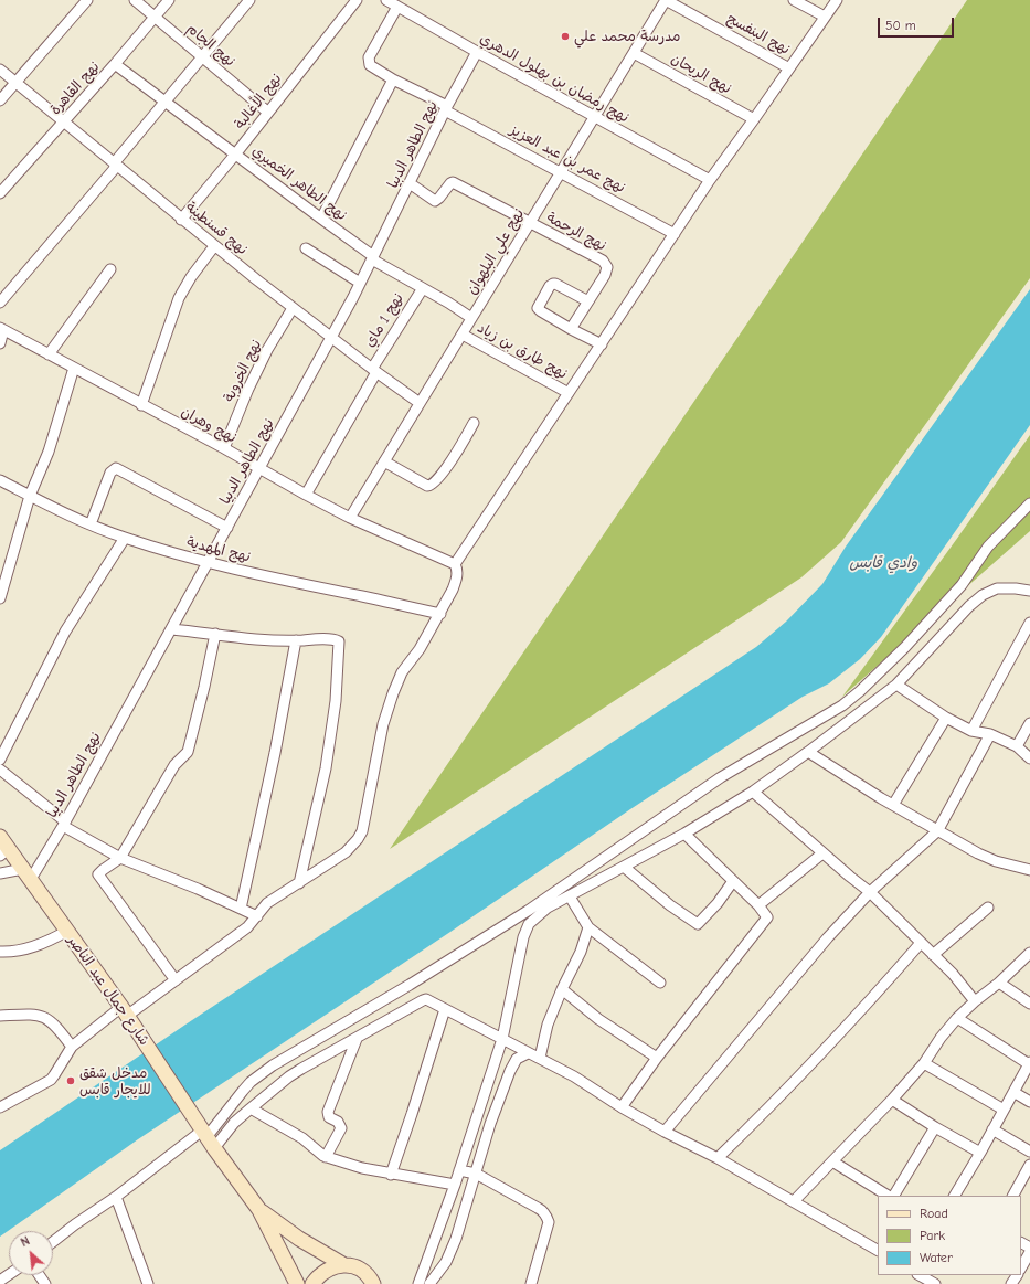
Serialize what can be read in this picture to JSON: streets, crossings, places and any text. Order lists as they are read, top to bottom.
{
  "streets": {
    "main road": ["شارع جمال عبد الناصر"],
    "street": [
      "نهج البنفسج",
      "نهج الجام",
      "نهج الريحان",
      "نهج رمضان بن بهلول الدهري",
      "نهج القاهرة",
      "نهج الأغالبة",
      "نهج الطاهر الدبيا",
      "نهج عمر بن عبد العزيز",
      "نهج الطاهر الخميري",
      "نهج قسنطينة",
      "نهج الرحمة",
      "نهج علي البلهوان",
      "نهج 1 ماي",
      "نهج طارق بن زياد",
      "نهج الخروبة",
      "نهج وهران",
      "نهج المهدية"
    ]
  },
  "crossings": [
    ["نهج البنفسج", "نهج علي البلهوان"],
    ["نهج الجام", "نهج القاهرة"],
    ["نهج الجام", "نهج الأغالبة"],
    ["نهج الريحان", "نهج علي البلهوان"],
    ["نهج رمضان بن بهلول الدهري", "نهج الطاهر الدبيا"],
    ["نهج رمضان بن بهلول الدهري", "نهج عمر بن عبد العزيز"],
    ["نهج رمضان بن بهلول الدهري", "نهج علي البلهوان"],
    ["نهج القاهرة", "نهج الطاهر الخميري"],
    ["نهج القاهرة", "نهج قسنطينة"],
    ["نهج الأغالبة", "نهج الطاهر الخميري"],
    ["نهج الأغالبة", "نهج قسنطينة"],
    ["نهج الطاهر الدبيا", "نهج عمر بن عبد العزيز"],
    ["نهج الطاهر الدبيا", "نهج الطاهر الخميري"],
    ["نهج الطاهر الدبيا", "نهج قسنطينة"],
    ["نهج الطاهر الدبيا", "نهج وهران"],
    ["نهج الطاهر الدبيا", "نهج المهدية"],
    ["نهج الطاهر الدبيا", "شارع جمال عبد الناصر"],
    ["نهج عمر بن عبد العزيز", "نهج علي البلهوان"],
    ["نهج الطاهر الخميري", "نهج علي البلهوان"],
    ["نهج الطاهر الخميري", "نهج 1 ماي"],
    ["نهج قسنطينة", "نهج علي البلهوان"],
    ["نهج قسنطينة", "نهج 1 ماي"],
    ["نهج قسنطينة", "نهج الخروبة"],
    ["نهج الرحمة", "نهج علي البلهوان"],
    ["نهج علي البلهوان", "نهج طارق بن زياد"],
    ["نهج علي البلهوان", "نهج وهران"],
    ["نهج 1 ماي", "نهج وهران"],
    ["نهج الخروبة", "نهج وهران"]
  ],
  "water": ["وادي قابس"],
  "places": ["مدرسة محمد علي", "مدخل شقق للايجار قابس"],
  "legend": ["Road", "Park", "Water"],
  "scale_bar": "50 m",
  "north": "top left"
}
